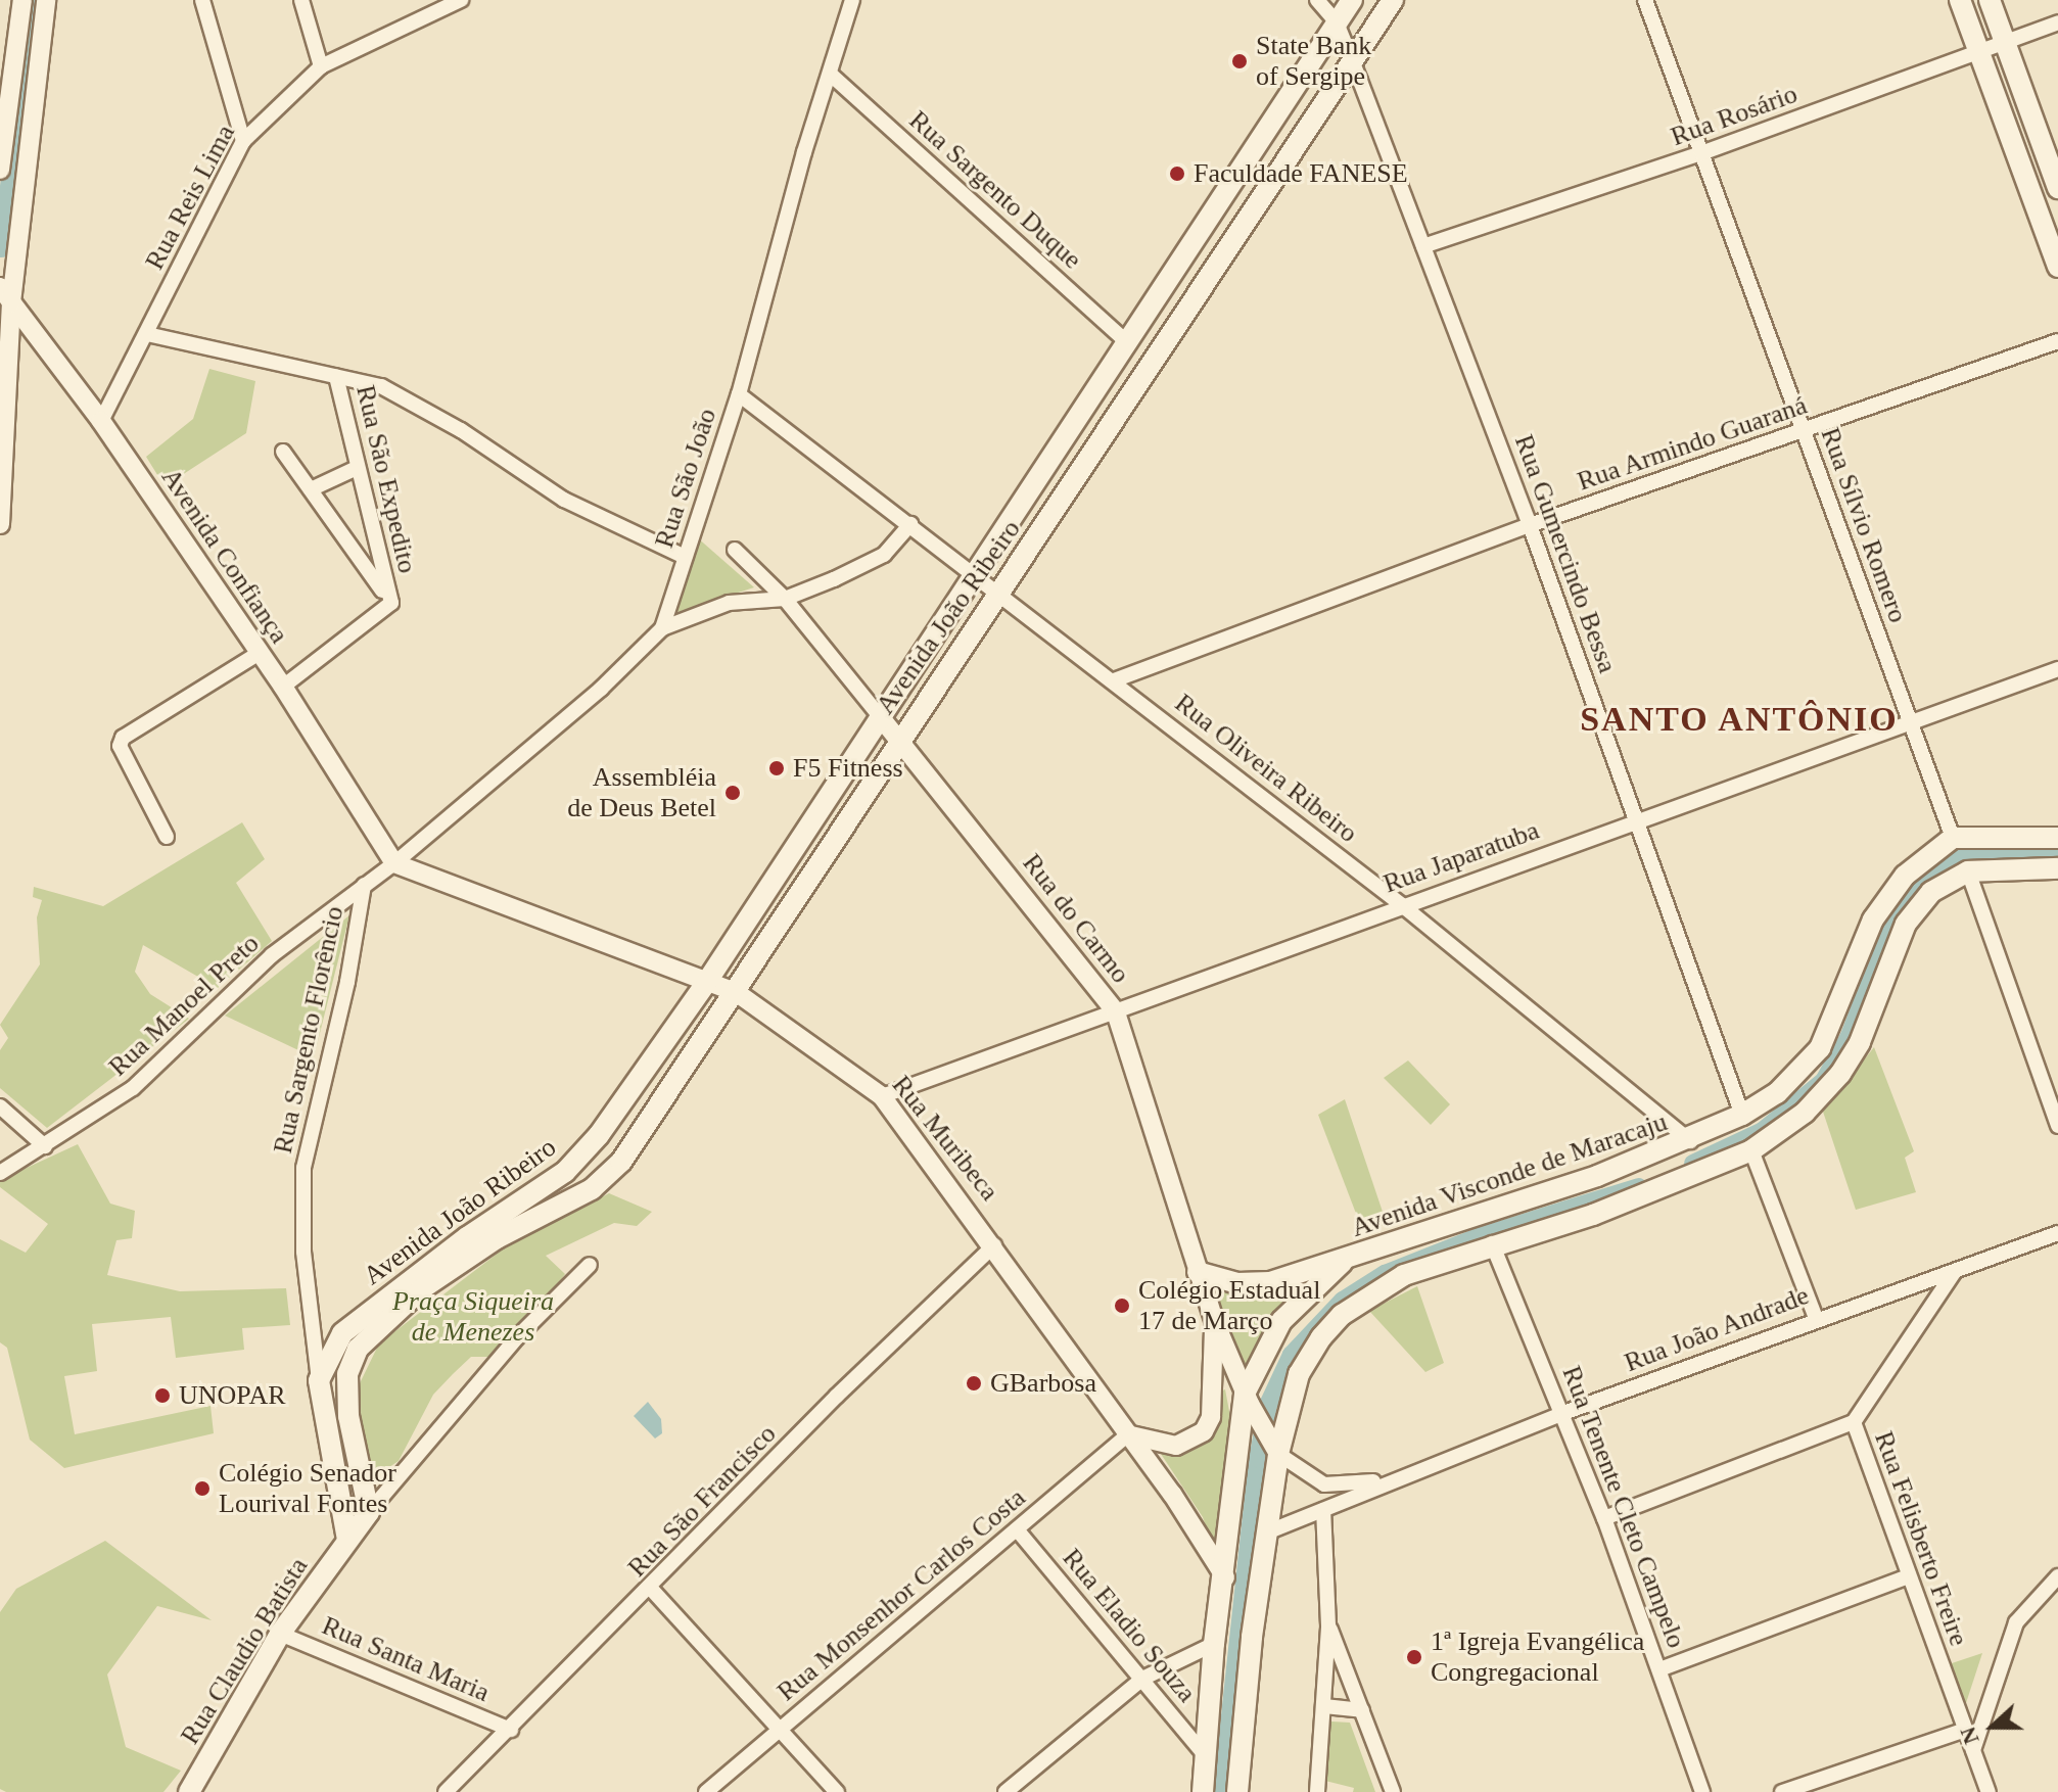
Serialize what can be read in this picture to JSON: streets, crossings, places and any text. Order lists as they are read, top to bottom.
{
  "streets": {
    "main road": ["Avenida João Ribeiro", "Avenida Visconde de Maracaju", "Rua Claudio Batista"],
    "street": [
      "Rua Rosário",
      "Rua Sargento Duque",
      "Rua Reis Lima",
      "Rua Armindo Guaraná",
      "Rua São João",
      "Rua São Expedito",
      "Rua Sílvio Romero",
      "Rua Gumercindo Bessa",
      "Avenida Confiança",
      "Rua Oliveira Ribeiro",
      "Rua Japaratuba",
      "Rua do Carmo",
      "Rua Manoel Preto",
      "Rua Sargento Florêncio",
      "Rua Muribeca",
      "Rua João Andrade",
      "Rua São Francisco",
      "Rua Tenente Cleto Campelo",
      "Rua Felisberto Freire",
      "Rua Monsenhor Carlos Costa",
      "Rua Eladio Souza",
      "Rua Santa Maria"
    ]
  },
  "crossings": [
    ["Rua Rosário", "Rua Sílvio Romero"],
    ["Rua Rosário", "Rua Gumercindo Bessa"],
    ["Rua Sargento Duque", "Rua São João"],
    ["Rua Sargento Duque", "Avenida João Ribeiro"],
    ["Rua Reis Lima", "Avenida Confiança"],
    ["Rua Armindo Guaraná", "Rua Sílvio Romero"],
    ["Rua Armindo Guaraná", "Rua Gumercindo Bessa"],
    ["Rua Armindo Guaraná", "Rua Oliveira Ribeiro"],
    ["Rua São João", "Avenida Confiança"],
    ["Rua São João", "Rua Manoel Preto"],
    ["Rua São João", "Rua Muribeca"],
    ["Rua São Expedito", "Avenida Confiança"],
    ["Rua Sílvio Romero", "Rua Japaratuba"],
    ["Rua Sílvio Romero", "Avenida Visconde de Maracaju"],
    ["Rua Gumercindo Bessa", "Avenida João Ribeiro"],
    ["Rua Gumercindo Bessa", "Rua Japaratuba"],
    ["Rua Gumercindo Bessa", "Avenida Visconde de Maracaju"],
    ["Avenida Confiança", "Rua Manoel Preto"],
    ["Avenida Confiança", "Rua Muribeca"],
    ["Avenida João Ribeiro", "Rua Oliveira Ribeiro"],
    ["Avenida João Ribeiro", "Rua do Carmo"],
    ["Avenida João Ribeiro", "Rua Sargento Florêncio"],
    ["Avenida João Ribeiro", "Rua Muribeca"],
    ["Rua Oliveira Ribeiro", "Rua Japaratuba"],
    ["Rua Oliveira Ribeiro", "Avenida Visconde de Maracaju"],
    ["Rua Japaratuba", "Rua do Carmo"],
    ["Rua Japaratuba", "Rua Muribeca"],
    ["Rua do Carmo", "Avenida Visconde de Maracaju"],
    ["Rua do Carmo", "Rua João Andrade"],
    ["Rua Manoel Preto", "Rua Sargento Florêncio"],
    ["Rua Manoel Preto", "Rua Muribeca"],
    ["Rua Muribeca", "Avenida Visconde de Maracaju"],
    ["Rua Muribeca", "Rua São Francisco"],
    ["Rua Muribeca", "Rua Monsenhor Carlos Costa"],
    ["Avenida Visconde de Maracaju", "Rua Eladio Souza"],
    ["Rua João Andrade", "Rua Tenente Cleto Campelo"],
    ["Rua João Andrade", "Rua Felisberto Freire"],
    ["Rua São Francisco", "Rua Santa Maria"],
    ["Rua Monsenhor Carlos Costa", "Rua Eladio Souza"],
    ["Rua Claudio Batista", "Rua Santa Maria"]
  ],
  "districts": ["SANTO ANTÔNIO"],
  "parks": ["Praça Siqueira de Menezes"],
  "places": [
    "State Bank of Sergipe",
    "Faculdade FANESE",
    "F5 Fitness",
    "Assembléia de Deus Betel",
    "Colégio Estadual 17 de Março",
    "GBarbosa",
    "UNOPAR",
    "Colégio Senador Lourival Fontes",
    "1ª Igreja Evangélica Congregacional"
  ],
  "north": "left"
}
